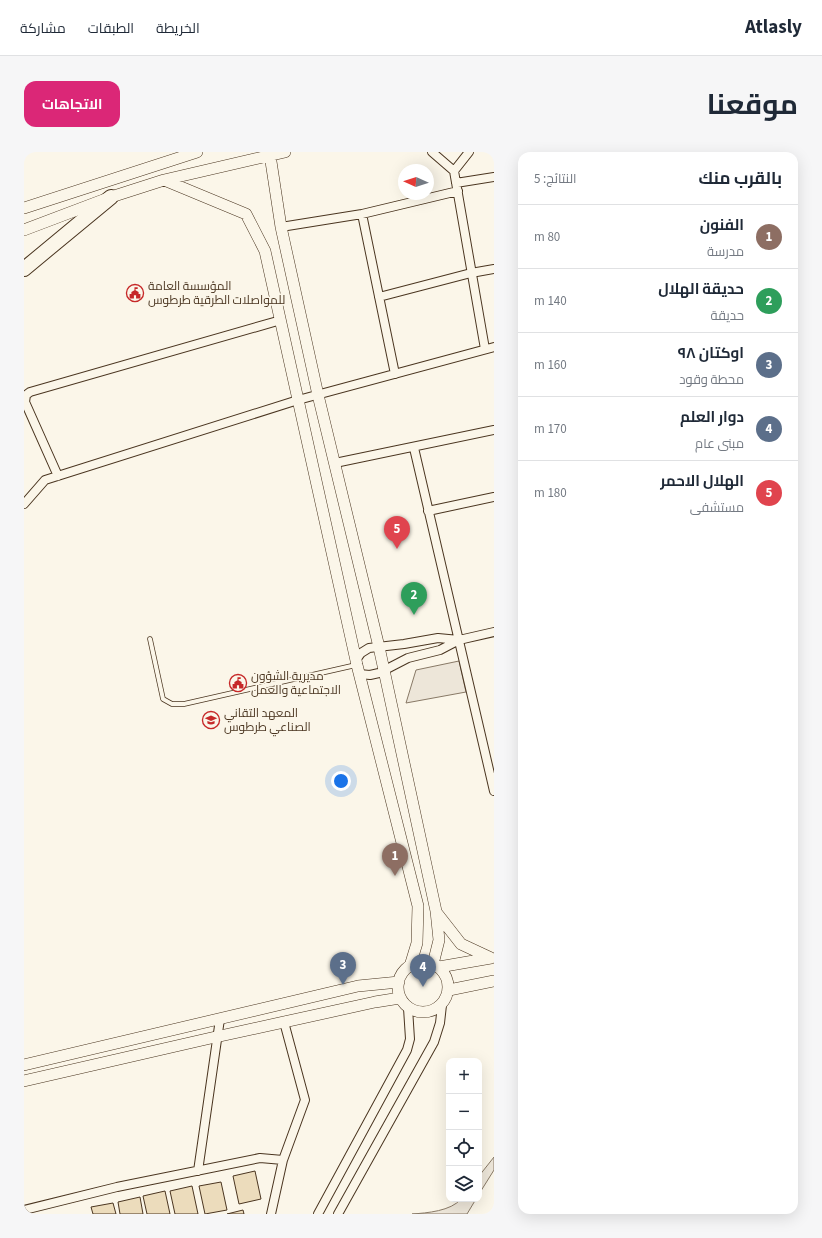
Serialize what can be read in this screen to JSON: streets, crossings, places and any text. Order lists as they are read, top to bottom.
{
  "places": {
    "public building": ["المؤسسة العامة للمواصلات الطرقية طرطوس", "مديرية الشؤون الاجتماعية والعمل"],
    "school or university": ["المعهد التقاني الصناعي طرطوس"]
  },
  "north": "left",
  "page": {
    "header": "Atlasly",
    "nav": ["الخريطة", "الطبقات", "مشاركة"],
    "title": "موقعنا",
    "buttons": "الاتجاهات",
    "heading": ["بالقرب منك", "النتائج: 5"],
    "list": [
      {
        "mark": "1",
        "name": "الفنون",
        "note": "مدرسة",
        "value": "80 m"
      },
      {
        "mark": "2",
        "name": "حديقة الهلال",
        "note": "حديقة",
        "value": "140 m"
      },
      {
        "mark": "3",
        "name": "اوكتان ٩٨",
        "note": "محطة وقود",
        "value": "160 m"
      },
      {
        "mark": "4",
        "name": "دوار العلم",
        "note": "مبنى عام",
        "value": "170 m"
      },
      {
        "mark": "5",
        "name": "الهلال الاحمر",
        "note": "مستشفى",
        "value": "180 m"
      }
    ],
    "pins": [
      "5",
      "2",
      "1",
      "3",
      "4"
    ],
    "map_buttons": ["+", "−"]
  }
}
